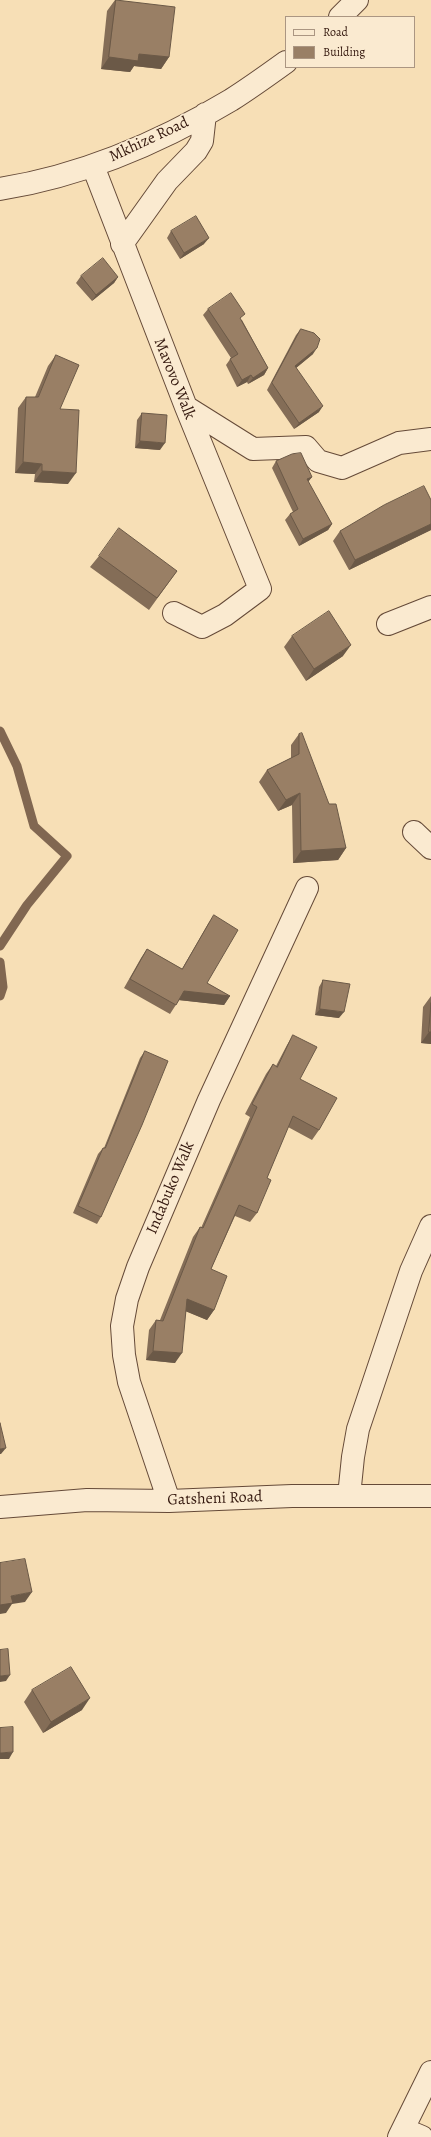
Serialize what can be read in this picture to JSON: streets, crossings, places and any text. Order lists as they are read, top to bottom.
{
  "streets": {
    "street": [
      "Mkhize Road",
      "Mavovo Walk",
      "Indabuko Walk",
      "Gatsheni Road"
    ]
  },
  "crossings": [
    ["Mkhize Road", "Mavovo Walk"],
    ["Indabuko Walk", "Gatsheni Road"]
  ],
  "legend": ["Road", "Building"]
}
